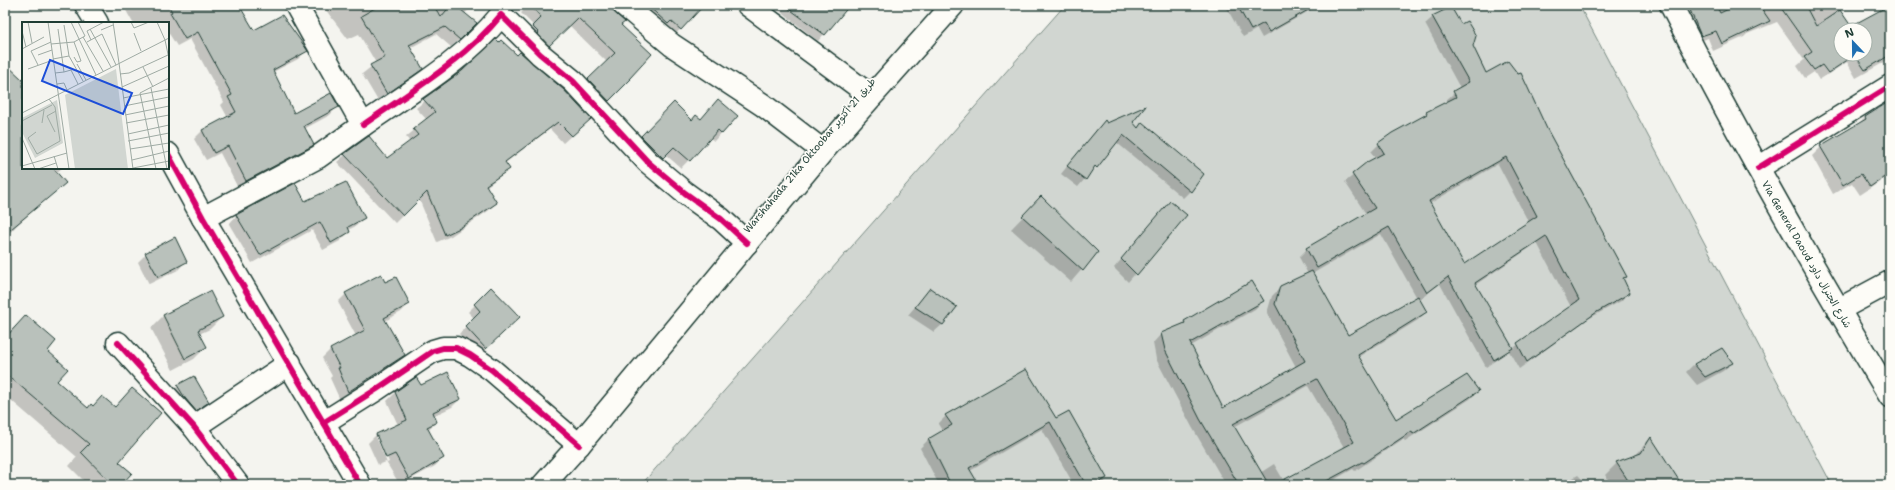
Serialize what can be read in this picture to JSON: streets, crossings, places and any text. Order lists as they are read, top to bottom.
{
  "streets": {
    "street": ["Warshahada 21ka Oktoobar طريق 21 أكتوبر", "Via General Daoud شارع الجنرال داود"]
  },
  "north": "top"
}
